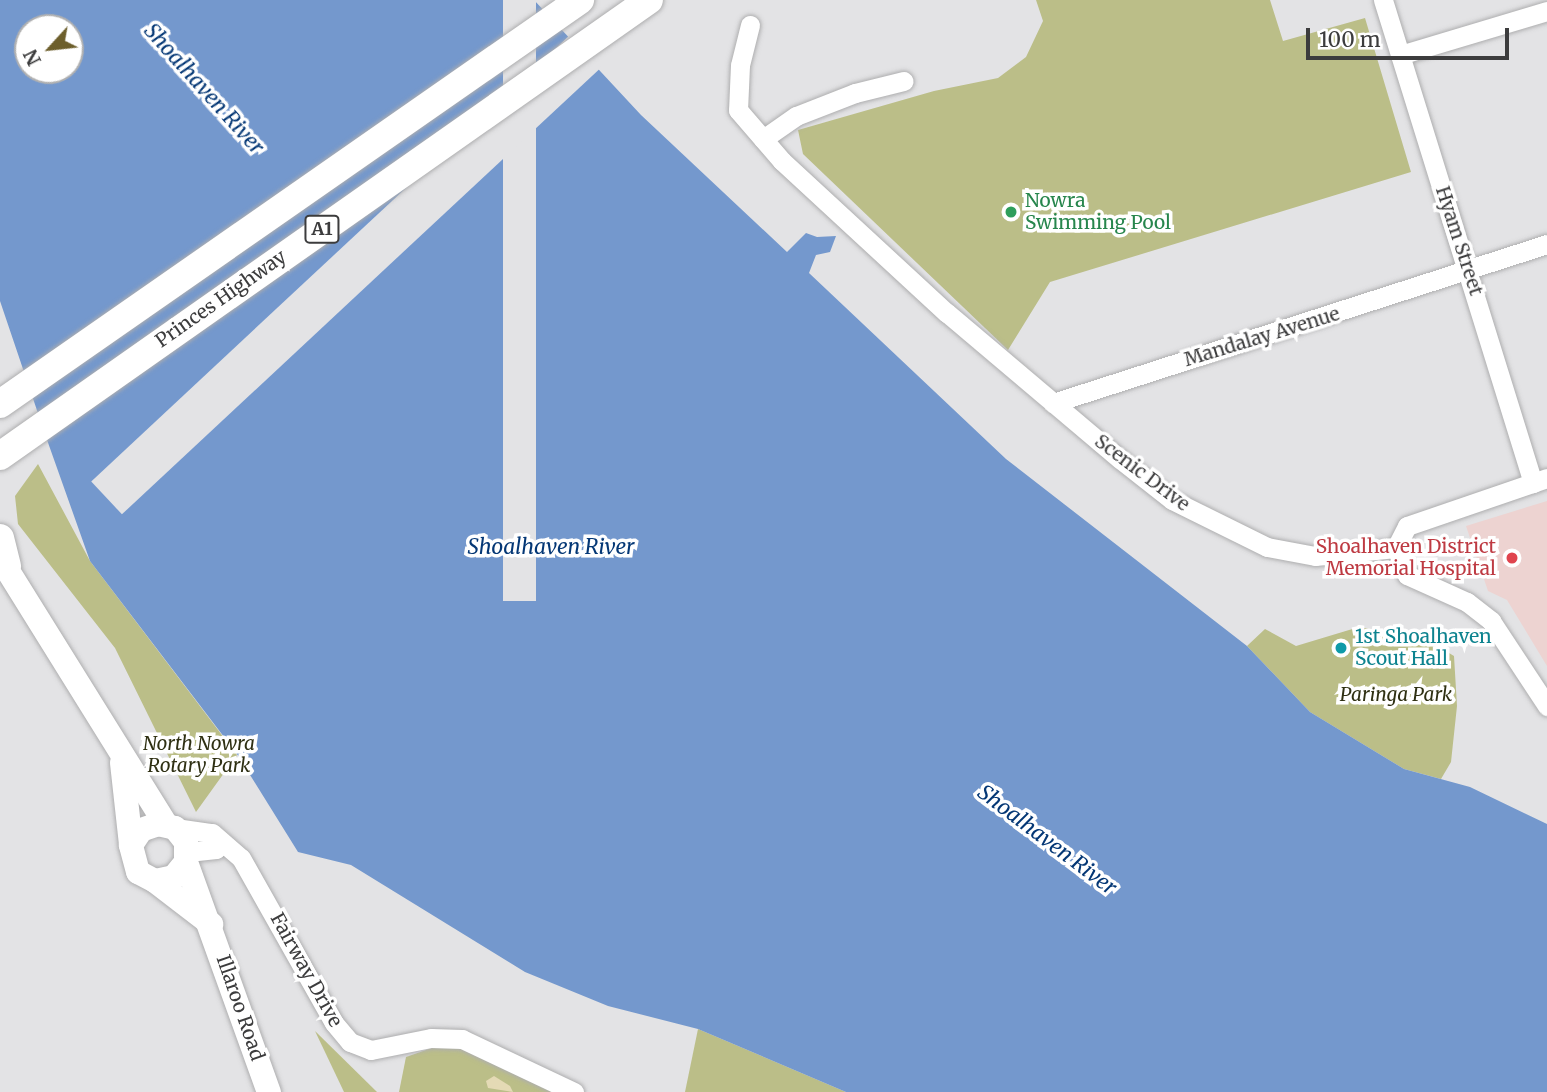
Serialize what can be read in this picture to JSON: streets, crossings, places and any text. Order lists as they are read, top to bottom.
{
  "streets": {
    "highway": ["A1", "Princes Highway"],
    "main road": ["Illaroo Road"],
    "street": [
      "Hyam Street",
      "Mandalay Avenue",
      "Scenic Drive",
      "Fairway Drive"
    ]
  },
  "crossings": [
    ["Hyam Street", "Mandalay Avenue"],
    ["Mandalay Avenue", "Scenic Drive"],
    ["Fairway Drive", "Illaroo Road"]
  ],
  "water": ["Shoalhaven River"],
  "parks": ["Paringa Park", "North Nowra Rotary Park"],
  "places": ["Nowra Swimming Pool", "Shoalhaven District Memorial Hospital", "1st Shoalhaven Scout Hall"],
  "scale_bar": "100 m",
  "north": "bottom left"
}
